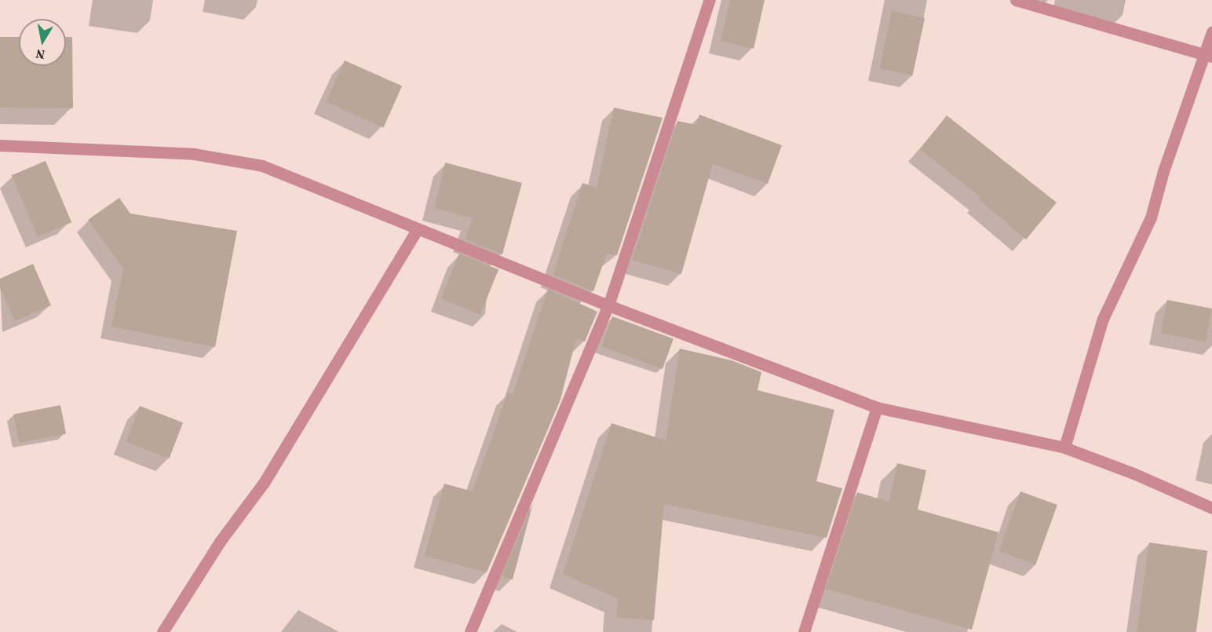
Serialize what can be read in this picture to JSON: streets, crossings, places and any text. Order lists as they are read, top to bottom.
{
  "north": "bottom"
}
